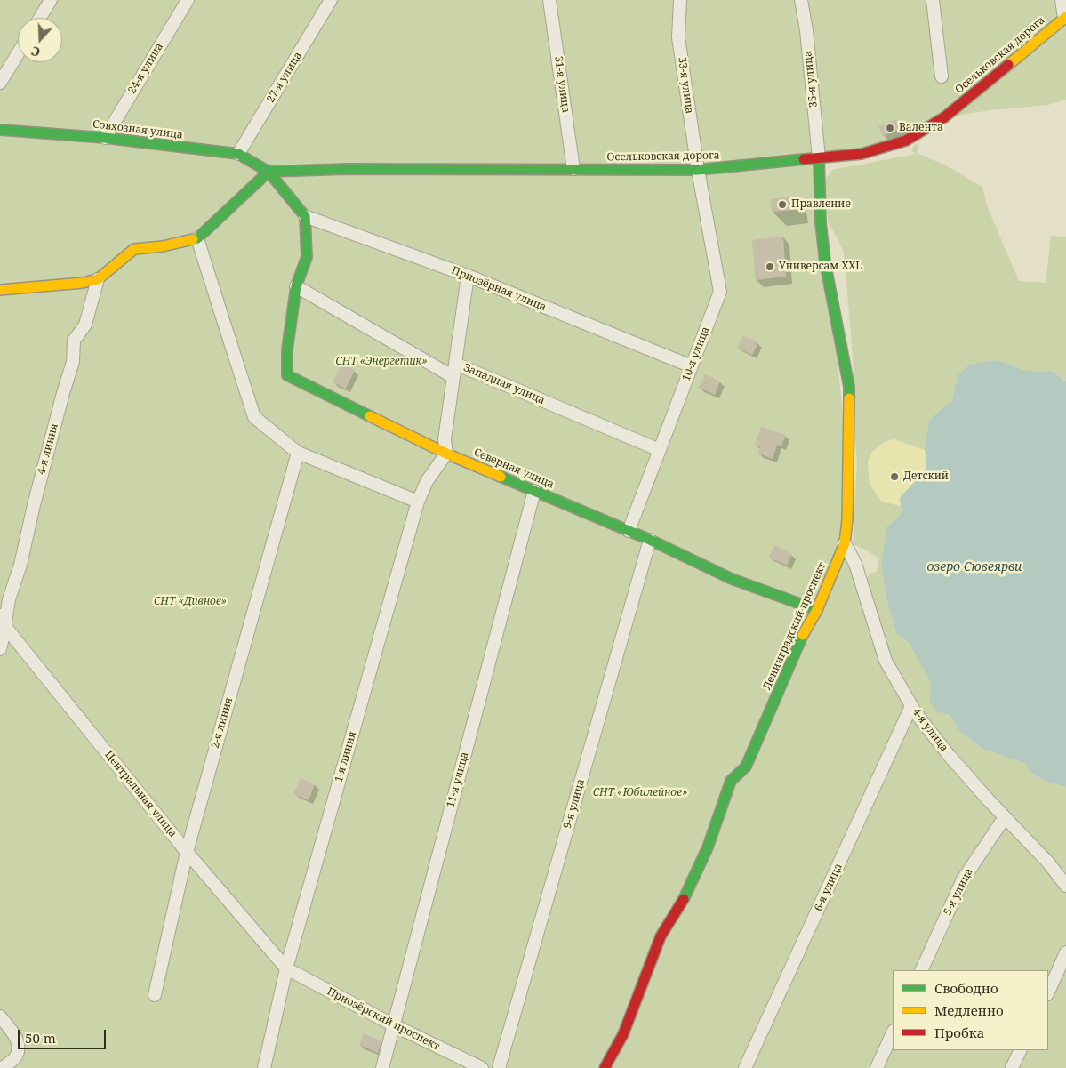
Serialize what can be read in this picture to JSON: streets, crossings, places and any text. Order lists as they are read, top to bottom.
{
  "streets": {
    "street": [
      "Осельковская дорога",
      "24-я улица",
      "27-я улица",
      "35-я улица",
      "31-я улица",
      "33-я улица",
      "Совхозная улица",
      "Приозёрная улица",
      "10-я улица",
      "Западная улица",
      "4-я линия",
      "Северная улица",
      "Ленинградский проспект",
      "2-я линия",
      "4-я улица",
      "1-я линия",
      "11-я улица",
      "Центральная улица",
      "9-я улица",
      "6-я улица",
      "5-я улица",
      "Приозёрский проспект"
    ]
  },
  "crossings": [
    ["Осельковская дорога", "35-я улица"],
    ["Осельковская дорога", "31-я улица"],
    ["Осельковская дорога", "33-я улица"],
    ["Осельковская дорога", "Совхозная улица"],
    ["Осельковская дорога", "10-я улица"],
    ["Осельковская дорога", "Ленинградский проспект"],
    ["24-я улица", "Совхозная улица"],
    ["27-я улица", "Совхозная улица"],
    ["35-я улица", "Ленинградский проспект"],
    ["33-я улица", "10-я улица"],
    ["Приозёрная улица", "10-я улица"],
    ["10-я улица", "Западная улица"],
    ["10-я улица", "Северная улица"],
    ["Западная улица", "Северная улица"],
    ["4-я линия", "Центральная улица"],
    ["Северная улица", "Ленинградский проспект"],
    ["Северная улица", "1-я линия"],
    ["Северная улица", "11-я улица"],
    ["Северная улица", "9-я улица"],
    ["Ленинградский проспект", "4-я улица"],
    ["2-я линия", "Центральная улица"],
    ["4-я улица", "6-я улица"],
    ["4-я улица", "5-я улица"],
    ["1-я линия", "Центральная улица"],
    ["1-я линия", "Приозёрский проспект"],
    ["11-я улица", "Приозёрский проспект"],
    ["Центральная улица", "Приозёрский проспект"]
  ],
  "water": ["озеро Сювеярви"],
  "parks": ["СНТ «Энергетик»", "СНТ «Дивное»", "СНТ «Юбилейное»"],
  "places": [
    "Валента",
    "Правление",
    "Универсам XXL",
    "Детский"
  ],
  "legend": ["Свободно", "Медленно", "Пробка"],
  "scale_bar": "50 m",
  "north": "bottom"
}
